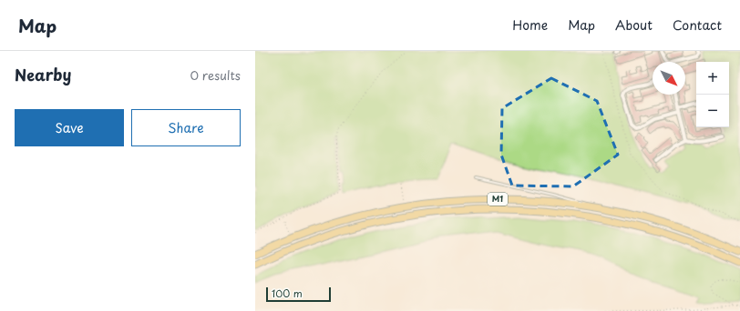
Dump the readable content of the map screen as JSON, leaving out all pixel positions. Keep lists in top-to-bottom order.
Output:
{
  "streets": {
    "highway": ["M1"]
  },
  "scale_bar": "100 m",
  "north": "bottom right",
  "page": {
    "header": "Map",
    "nav": [
      "Home",
      "Map",
      "About",
      "Contact"
    ],
    "heading": ["Nearby", "0 results"],
    "map_buttons": ["+", "−"],
    "buttons": ["Save", "Share"],
    "scale": "100 m"
  }
}
